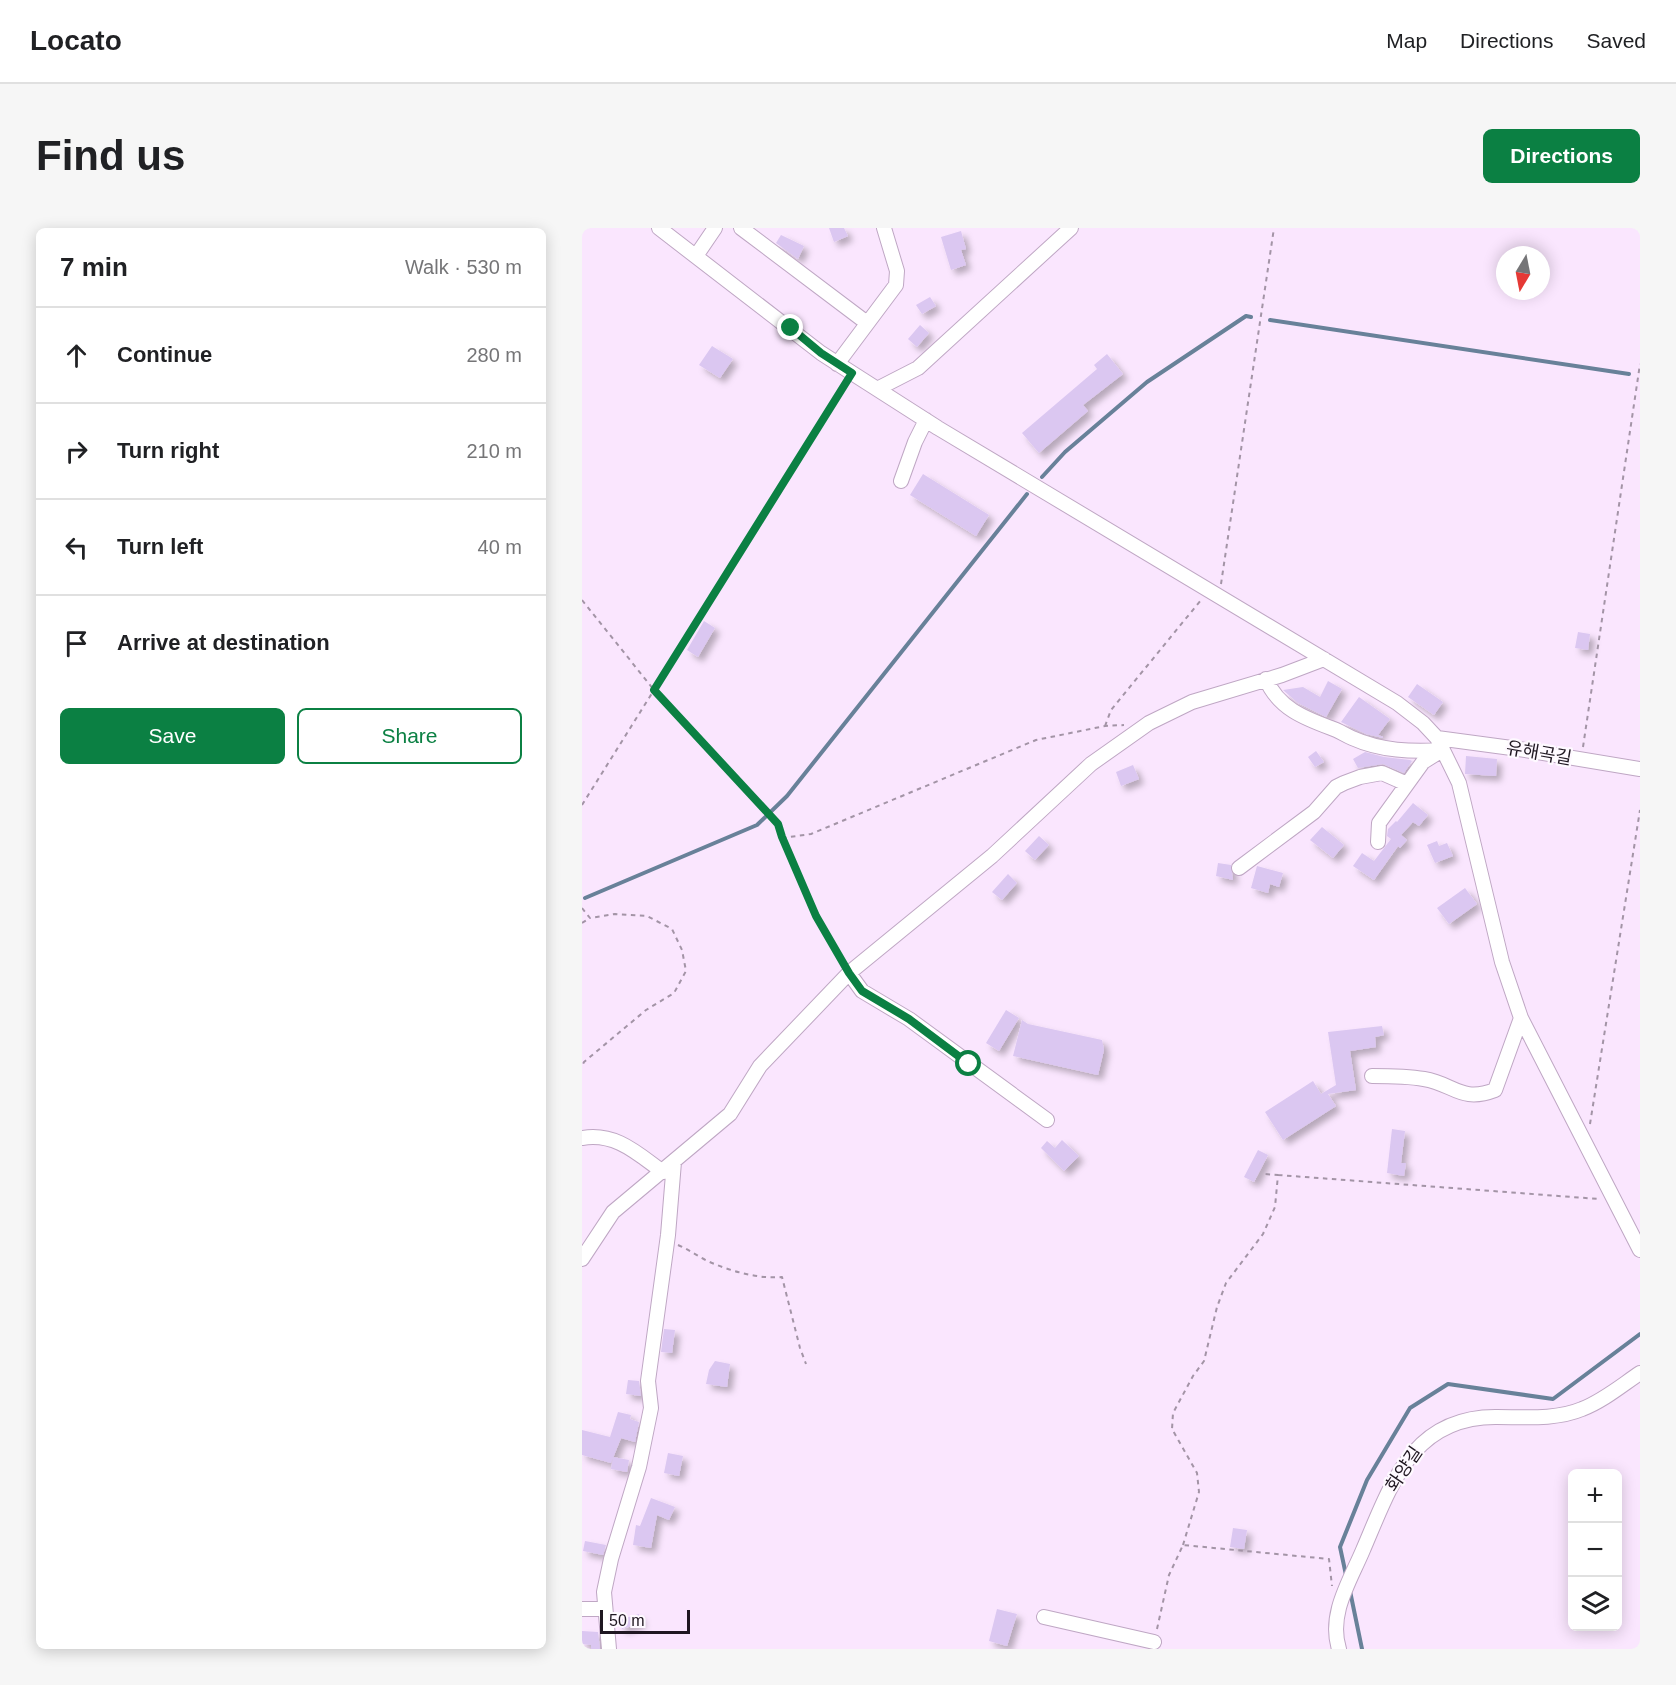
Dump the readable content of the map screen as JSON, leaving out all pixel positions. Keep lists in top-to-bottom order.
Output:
{
  "streets": {
    "street": ["유해곡길", "화양길"]
  },
  "scale_bar": "50 m",
  "north": "bottom",
  "page": {
    "header": "Locato",
    "nav": ["Map", "Directions", "Saved"],
    "buttons": [
      "Directions",
      ["Save", "Share"]
    ],
    "title": "Find us",
    "heading": ["7 min", "Walk · 530 m"],
    "list": [
      ["Continue", "280 m"],
      ["Turn right", "210 m"],
      ["Turn left", "40 m"],
      "Arrive at destination"
    ],
    "map_buttons": ["+", "−"],
    "scale": "50 m"
  }
}
